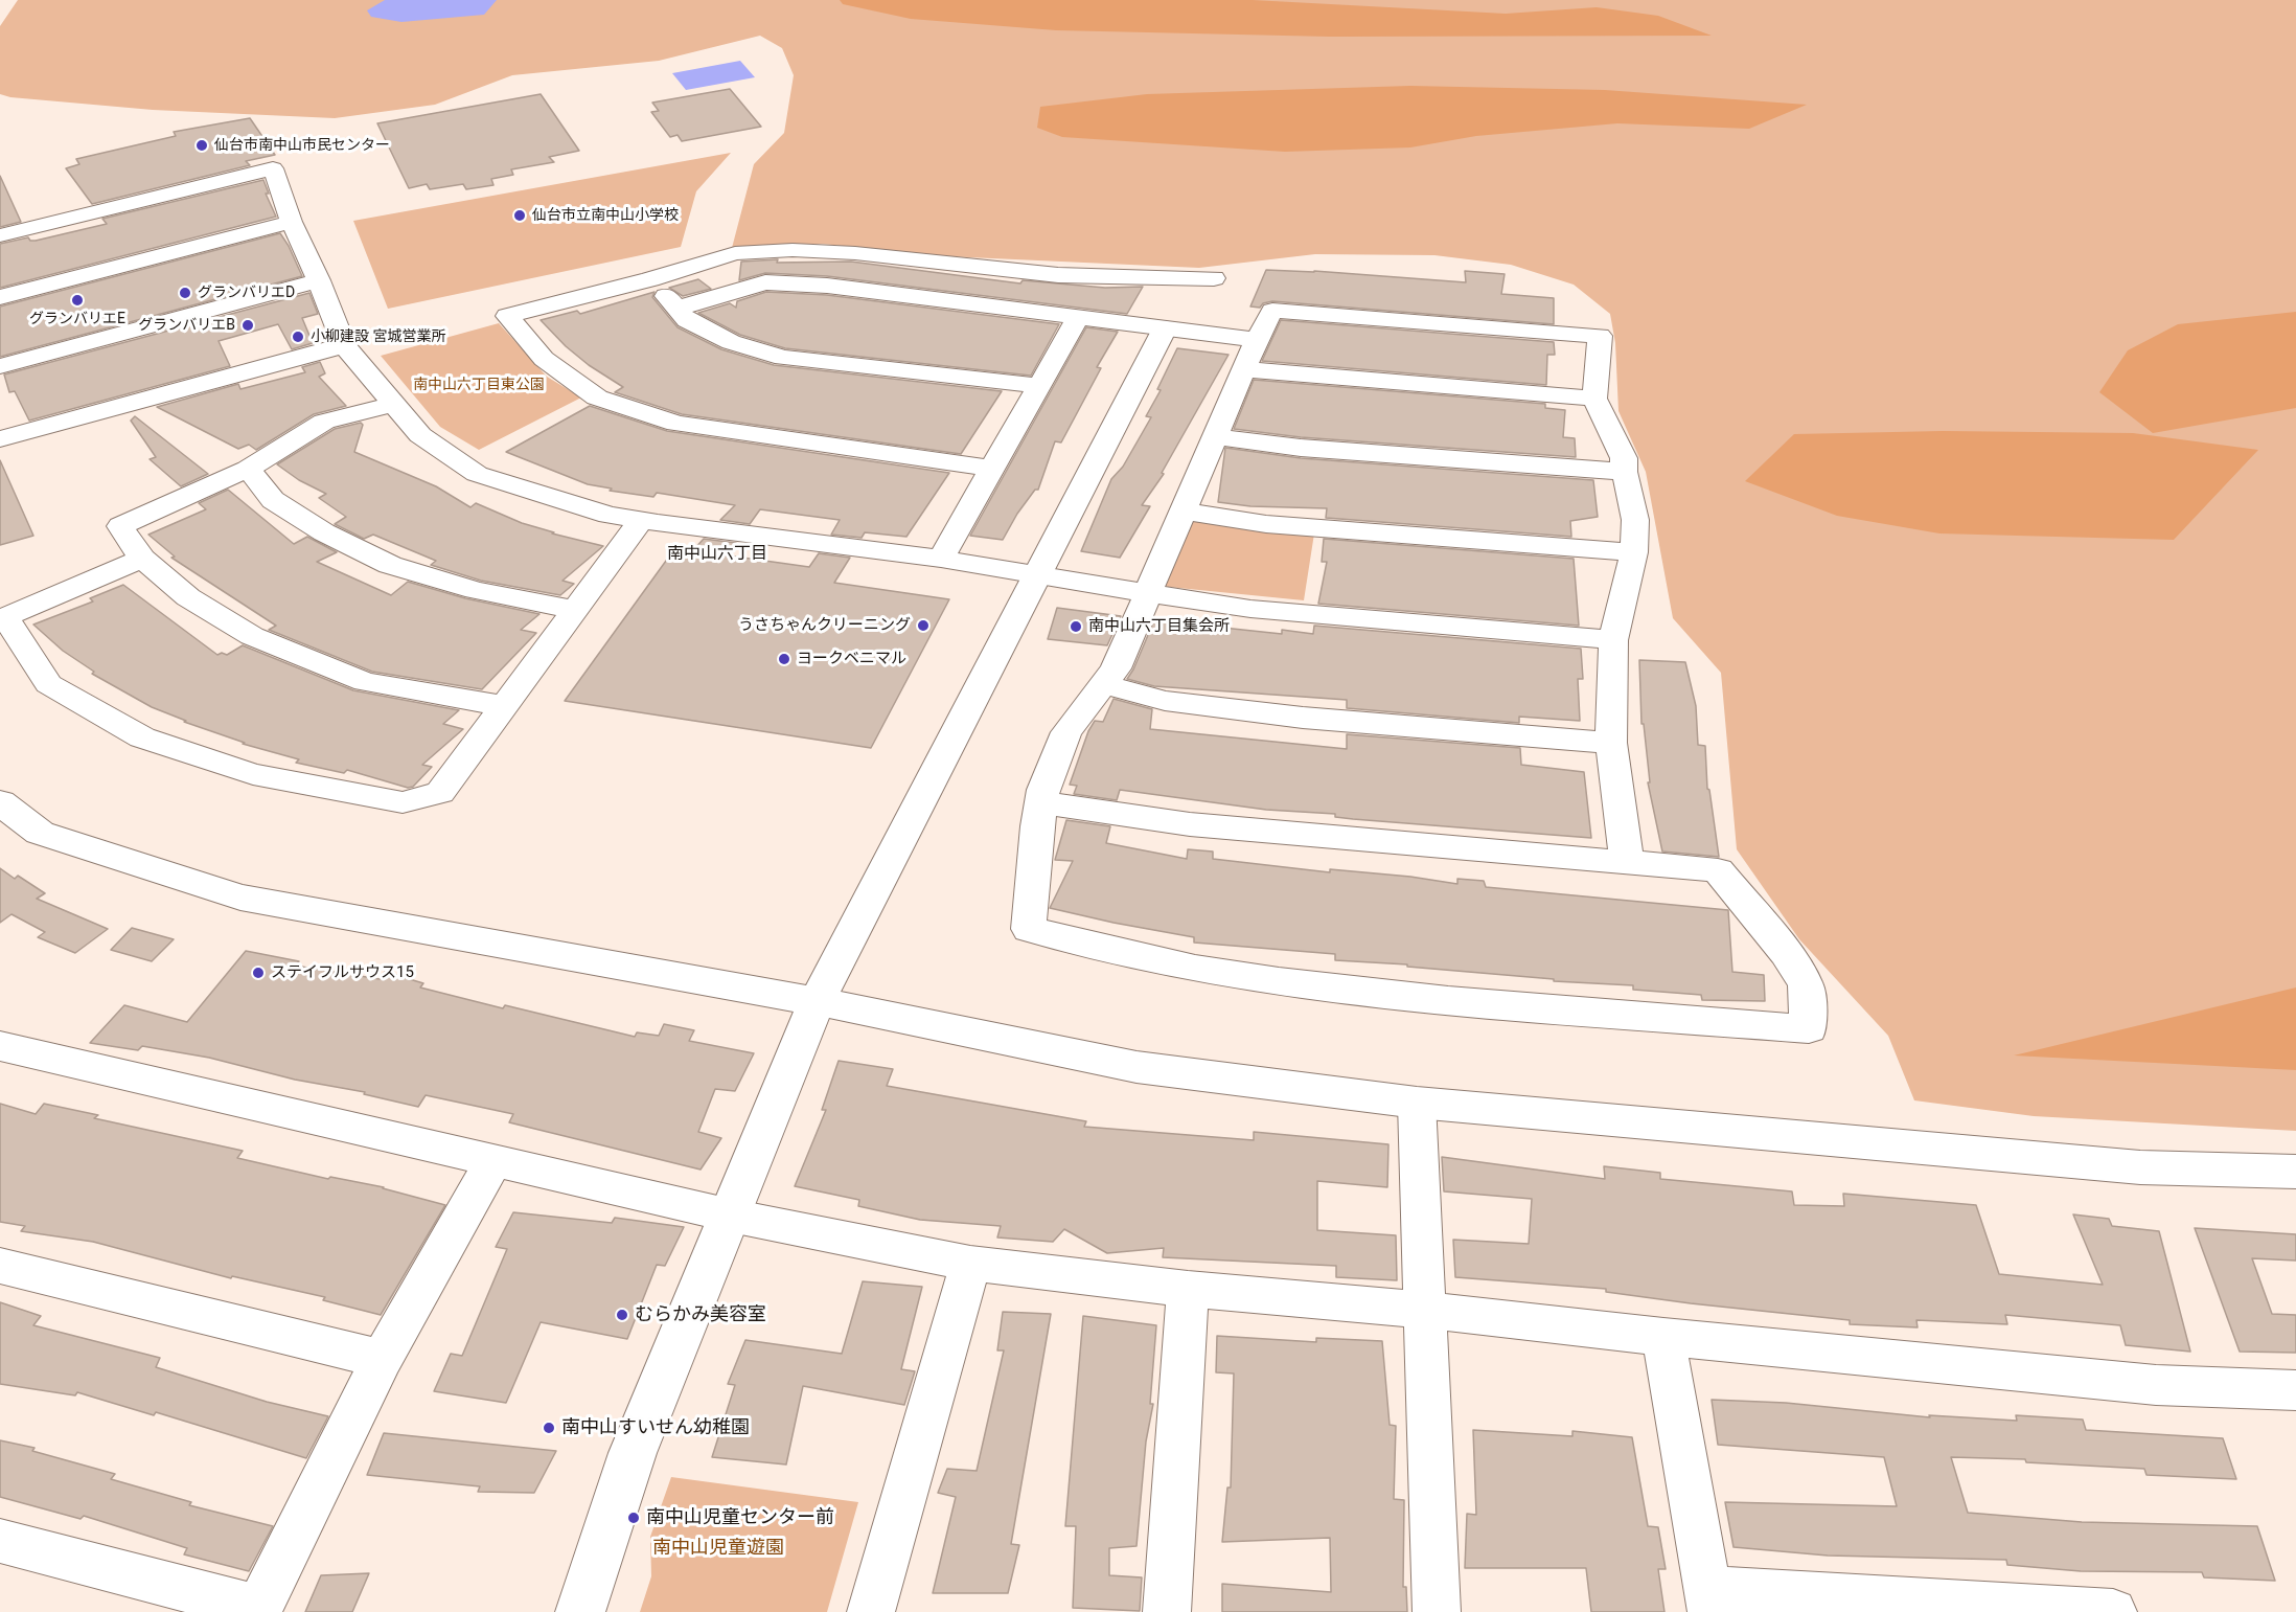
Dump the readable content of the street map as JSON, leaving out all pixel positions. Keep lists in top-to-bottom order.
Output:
{
  "districts": ["南中山六丁目"],
  "parks": ["南中山六丁目東公園", "南中山児童遊園"],
  "places": [
    "仙台市南中山市民センター",
    "仙台市立南中山小学校",
    "グランバリエD",
    "グランバリエE",
    "グランバリエB",
    "小柳建設 宮城営業所",
    "うさちゃんクリーニング",
    "南中山六丁目集会所",
    "ヨークベニマル",
    "ステイフルサウス15",
    "むらかみ美容室",
    "南中山すいせん幼稚園",
    "南中山児童センター前"
  ]
}
